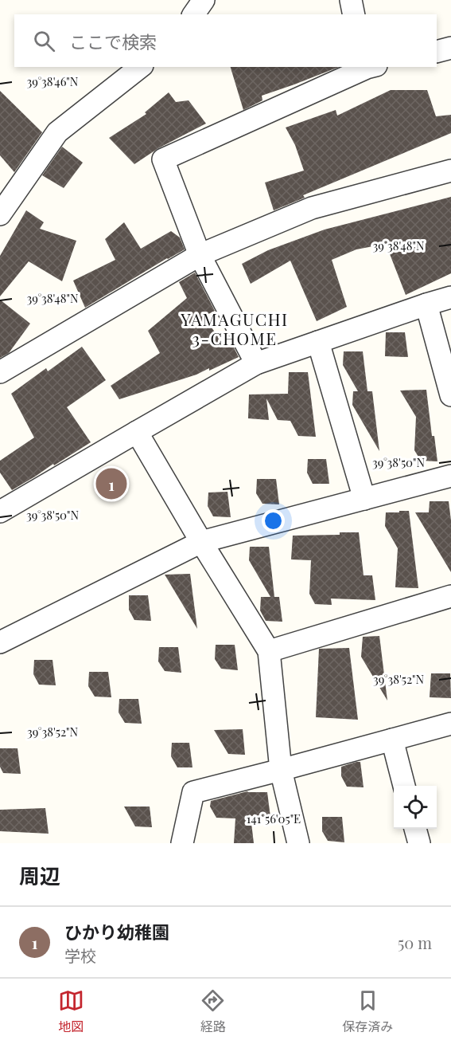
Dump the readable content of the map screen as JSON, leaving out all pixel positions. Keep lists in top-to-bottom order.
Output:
{
  "districts": ["YAMAGUCHI 3-CHOME"],
  "page": {
    "search": "ここで検索",
    "pins": "1",
    "heading": "周辺",
    "list": [
      {
        "mark": "1",
        "name": "ひかり幼稚園",
        "note": "学校",
        "value": "50 m"
      }
    ],
    "nav": ["地図", "経路", "保存済み"]
  },
  "coordinates": [
    "39°38'46\"N",
    "39°38'48\"N",
    "39°38'50\"N",
    "39°38'52\"N",
    "141°56'05\"E"
  ]
}
